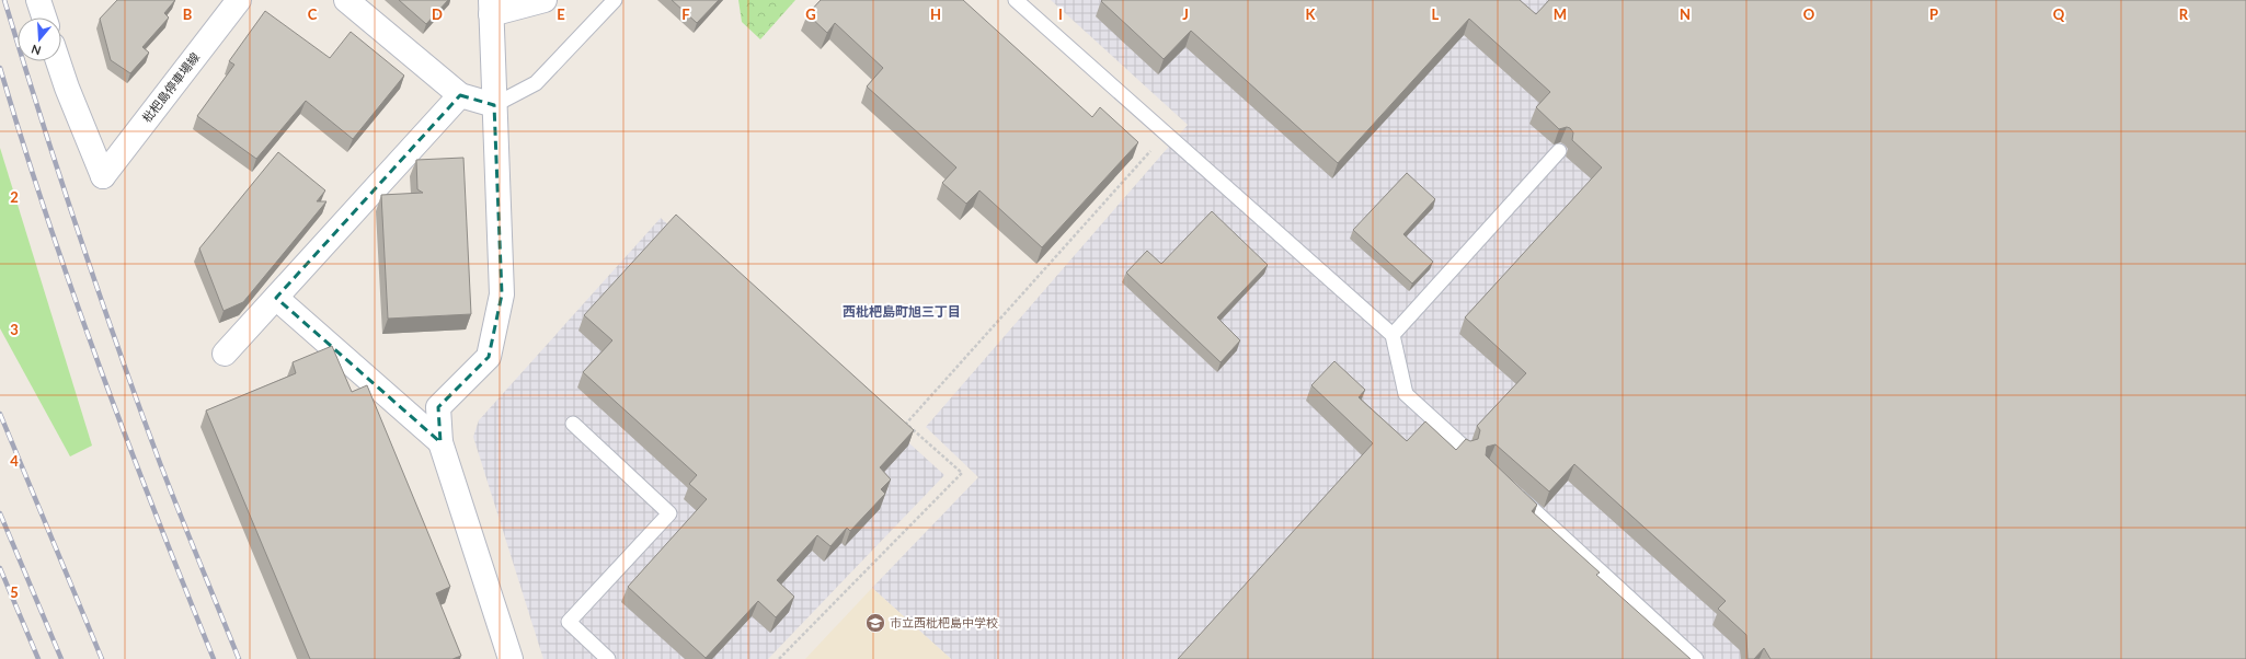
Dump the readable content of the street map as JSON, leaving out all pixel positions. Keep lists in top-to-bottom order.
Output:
{
  "streets": {
    "street": ["枇杷島停車場線"]
  },
  "districts": ["西枇杷島町旭三丁目"],
  "places": {
    "school or university": ["市立西枇杷島中学校"]
  },
  "north": "bottom",
  "grid": {
    "columns": [
      "B",
      "C",
      "D",
      "E",
      "F",
      "G",
      "H",
      "I",
      "J",
      "K",
      "L",
      "M",
      "N",
      "O",
      "P",
      "Q",
      "R"
    ],
    "rows": [
      "2",
      "3",
      "4",
      "5"
    ]
  }
}
